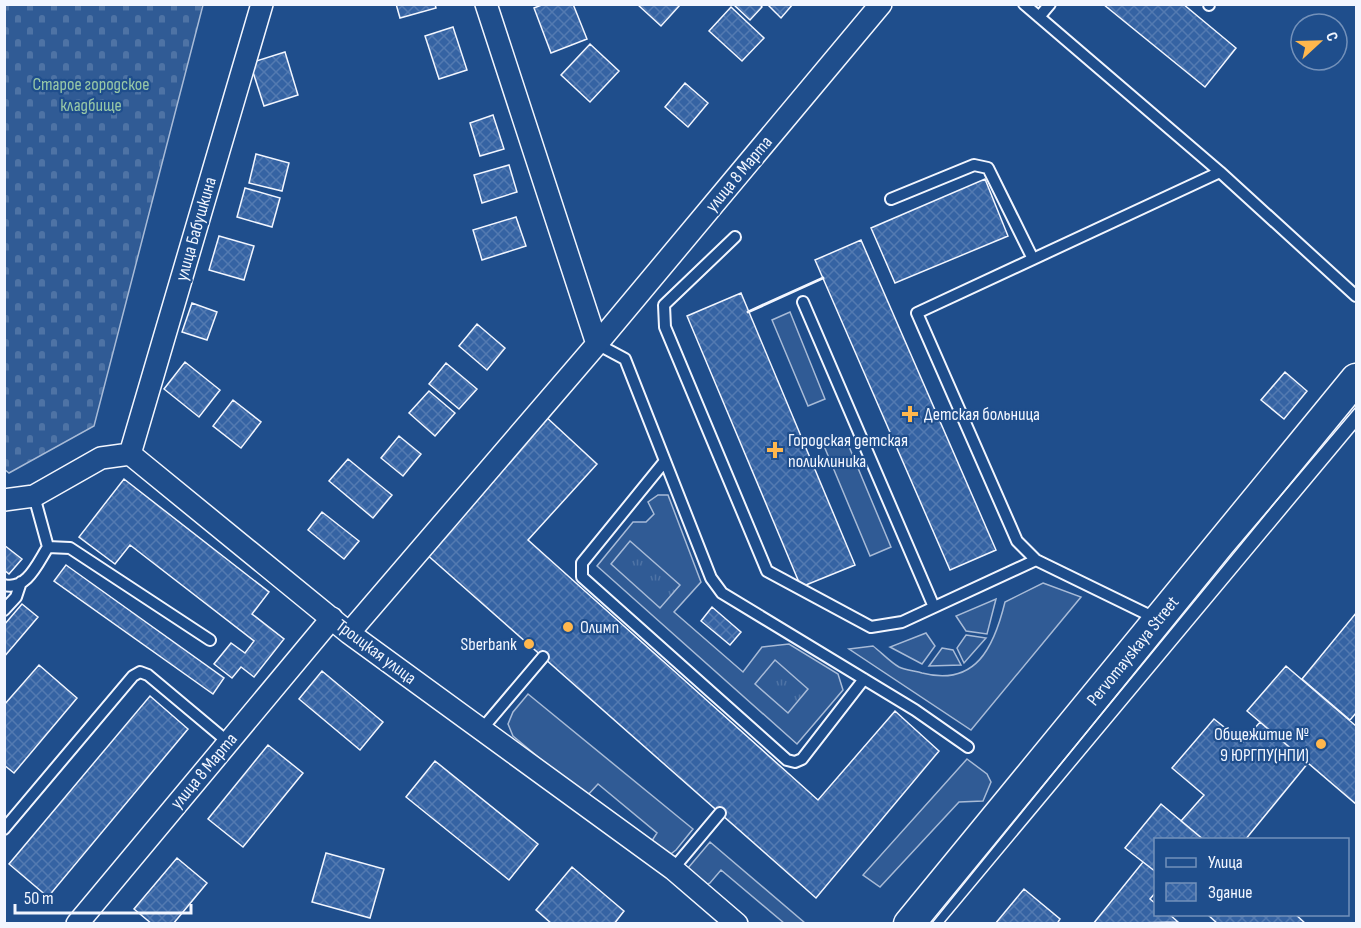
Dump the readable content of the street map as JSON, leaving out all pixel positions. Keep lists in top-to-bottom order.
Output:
{
  "streets": {
    "main road": ["Pervomayskaya Street"],
    "street": ["улица 8 Марта", "улица Бабушкина", "Троицкая улица"]
  },
  "crossings": [
    ["улица 8 Марта", "Троицкая улица"],
    ["улица Бабушкина", "Троицкая улица"]
  ],
  "parks": ["Старое городское кладбище"],
  "places": {
    "health": ["Детская больница", "Городская детская поликлиника"],
    "other": ["Олимп", "Sberbank", "Общежитие № 9 ЮРГПУ(НПИ)"]
  },
  "legend": ["Улица", "Здание"],
  "scale_bar": "50 m",
  "north": "right"
}
